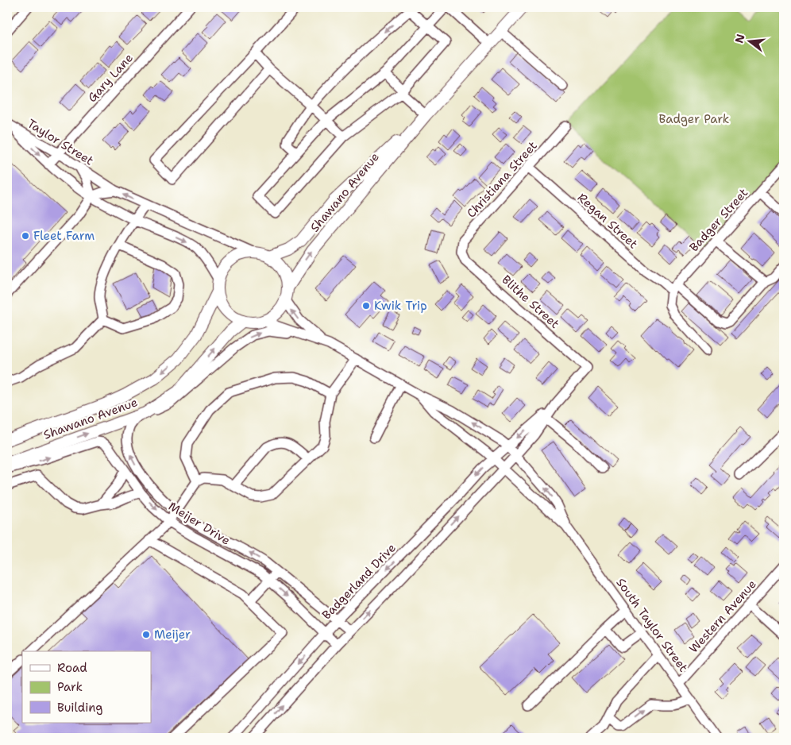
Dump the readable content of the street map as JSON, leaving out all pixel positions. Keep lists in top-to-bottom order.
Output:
{
  "streets": {
    "main road": ["Shawano Avenue"],
    "street": [
      "Gary Lane",
      "Taylor Street",
      "Christiana Street",
      "Badger Street",
      "Regan Street",
      "Blithe Street",
      "Meijer Drive",
      "Badgerland Drive",
      "Western Avenue",
      "South Taylor Street"
    ]
  },
  "crossings": [
    ["Gary Lane", "Taylor Street"],
    ["Taylor Street", "Shawano Avenue"],
    ["Taylor Street", "South Taylor Street"],
    ["Christiana Street", "Regan Street"],
    ["Christiana Street", "Blithe Street"],
    ["Shawano Avenue", "Meijer Drive"],
    ["Shawano Avenue", "South Taylor Street"],
    ["Badger Street", "Regan Street"],
    ["Meijer Drive", "Badgerland Drive"],
    ["Badgerland Drive", "South Taylor Street"],
    ["Western Avenue", "South Taylor Street"]
  ],
  "parks": ["Badger Park"],
  "places": ["Fleet Farm", "Kwik Trip", "Meijer"],
  "legend": ["Road", "Park", "Building"],
  "north": "left"
}
